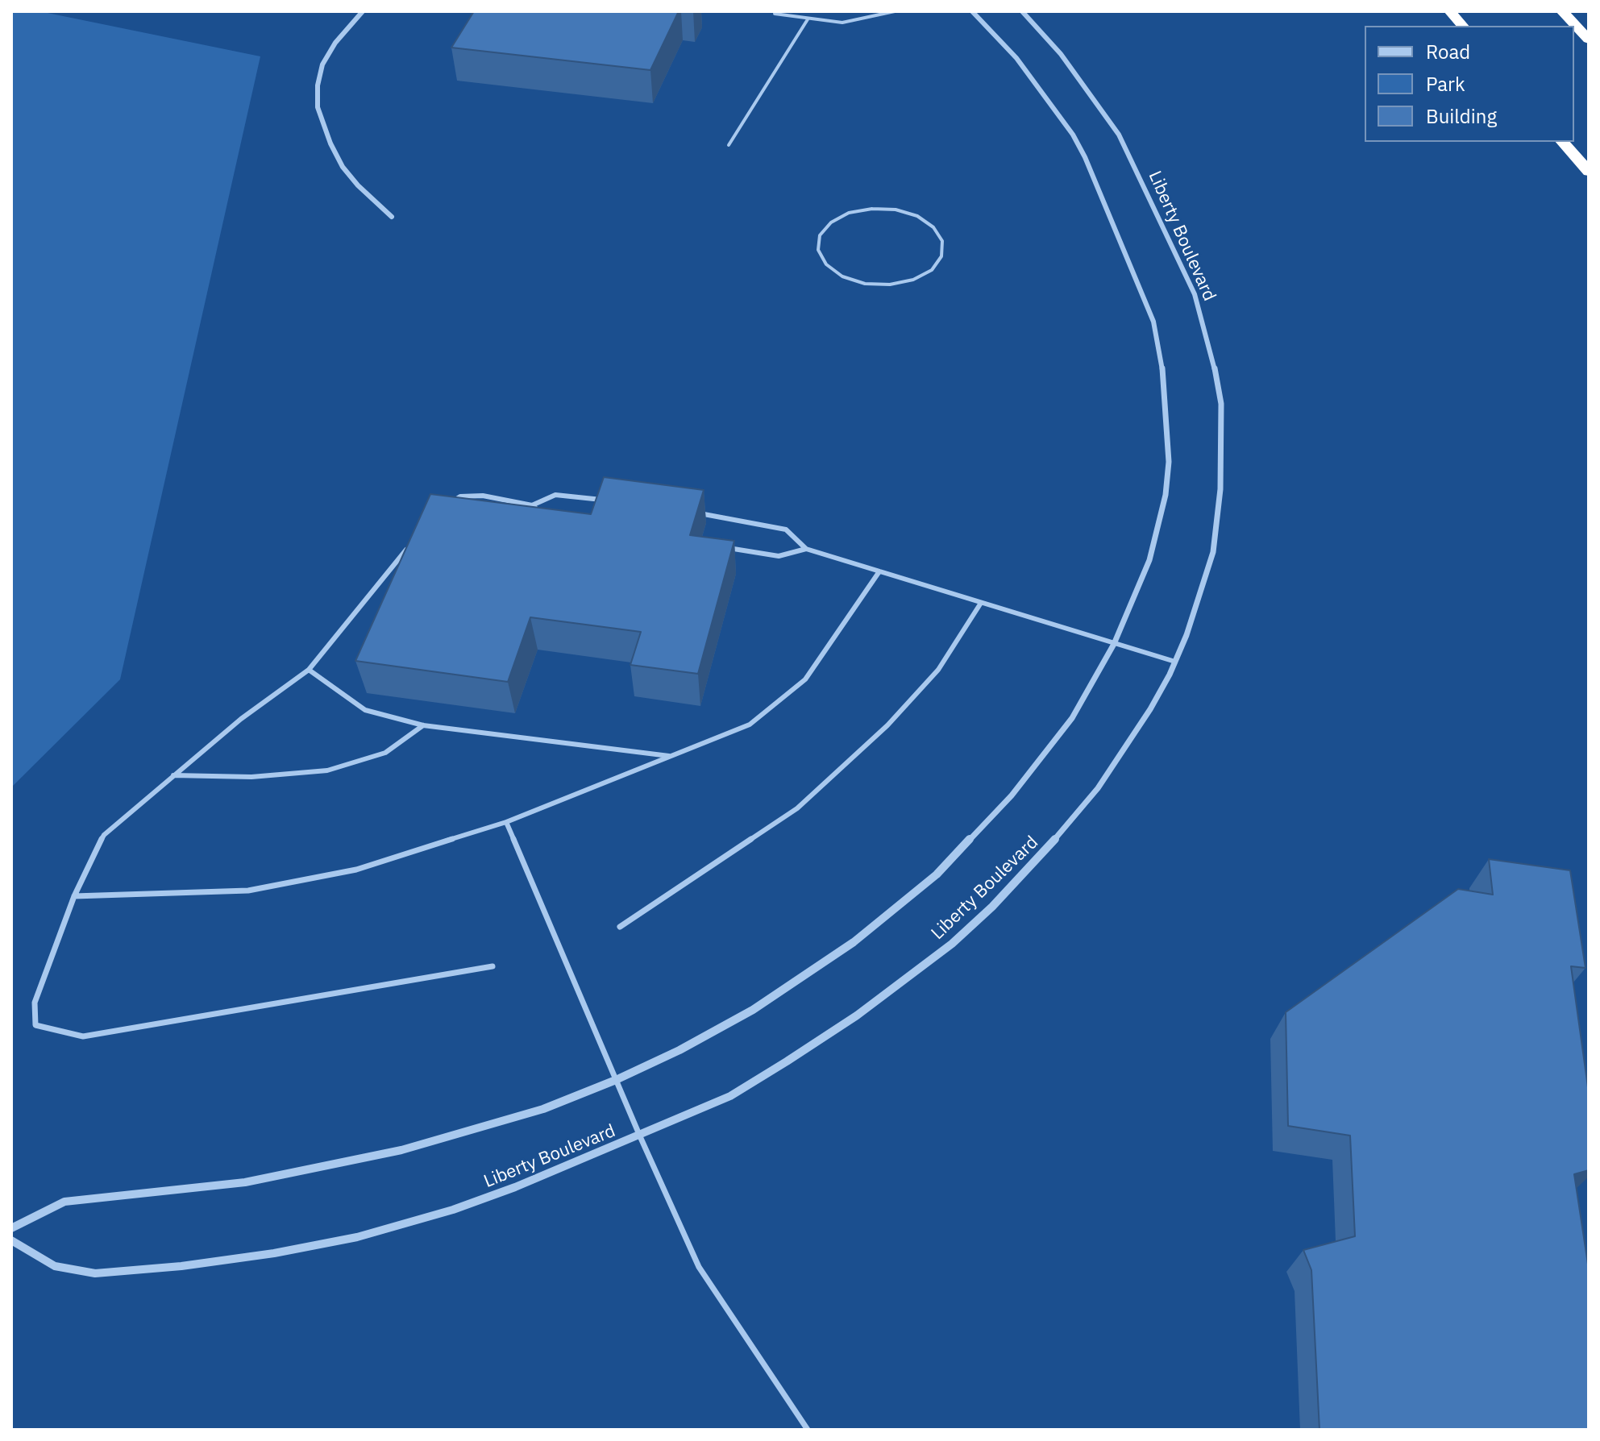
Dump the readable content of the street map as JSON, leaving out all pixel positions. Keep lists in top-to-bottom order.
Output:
{
  "streets": {
    "street": ["Liberty Boulevard"]
  },
  "legend": ["Road", "Park", "Building"]
}
